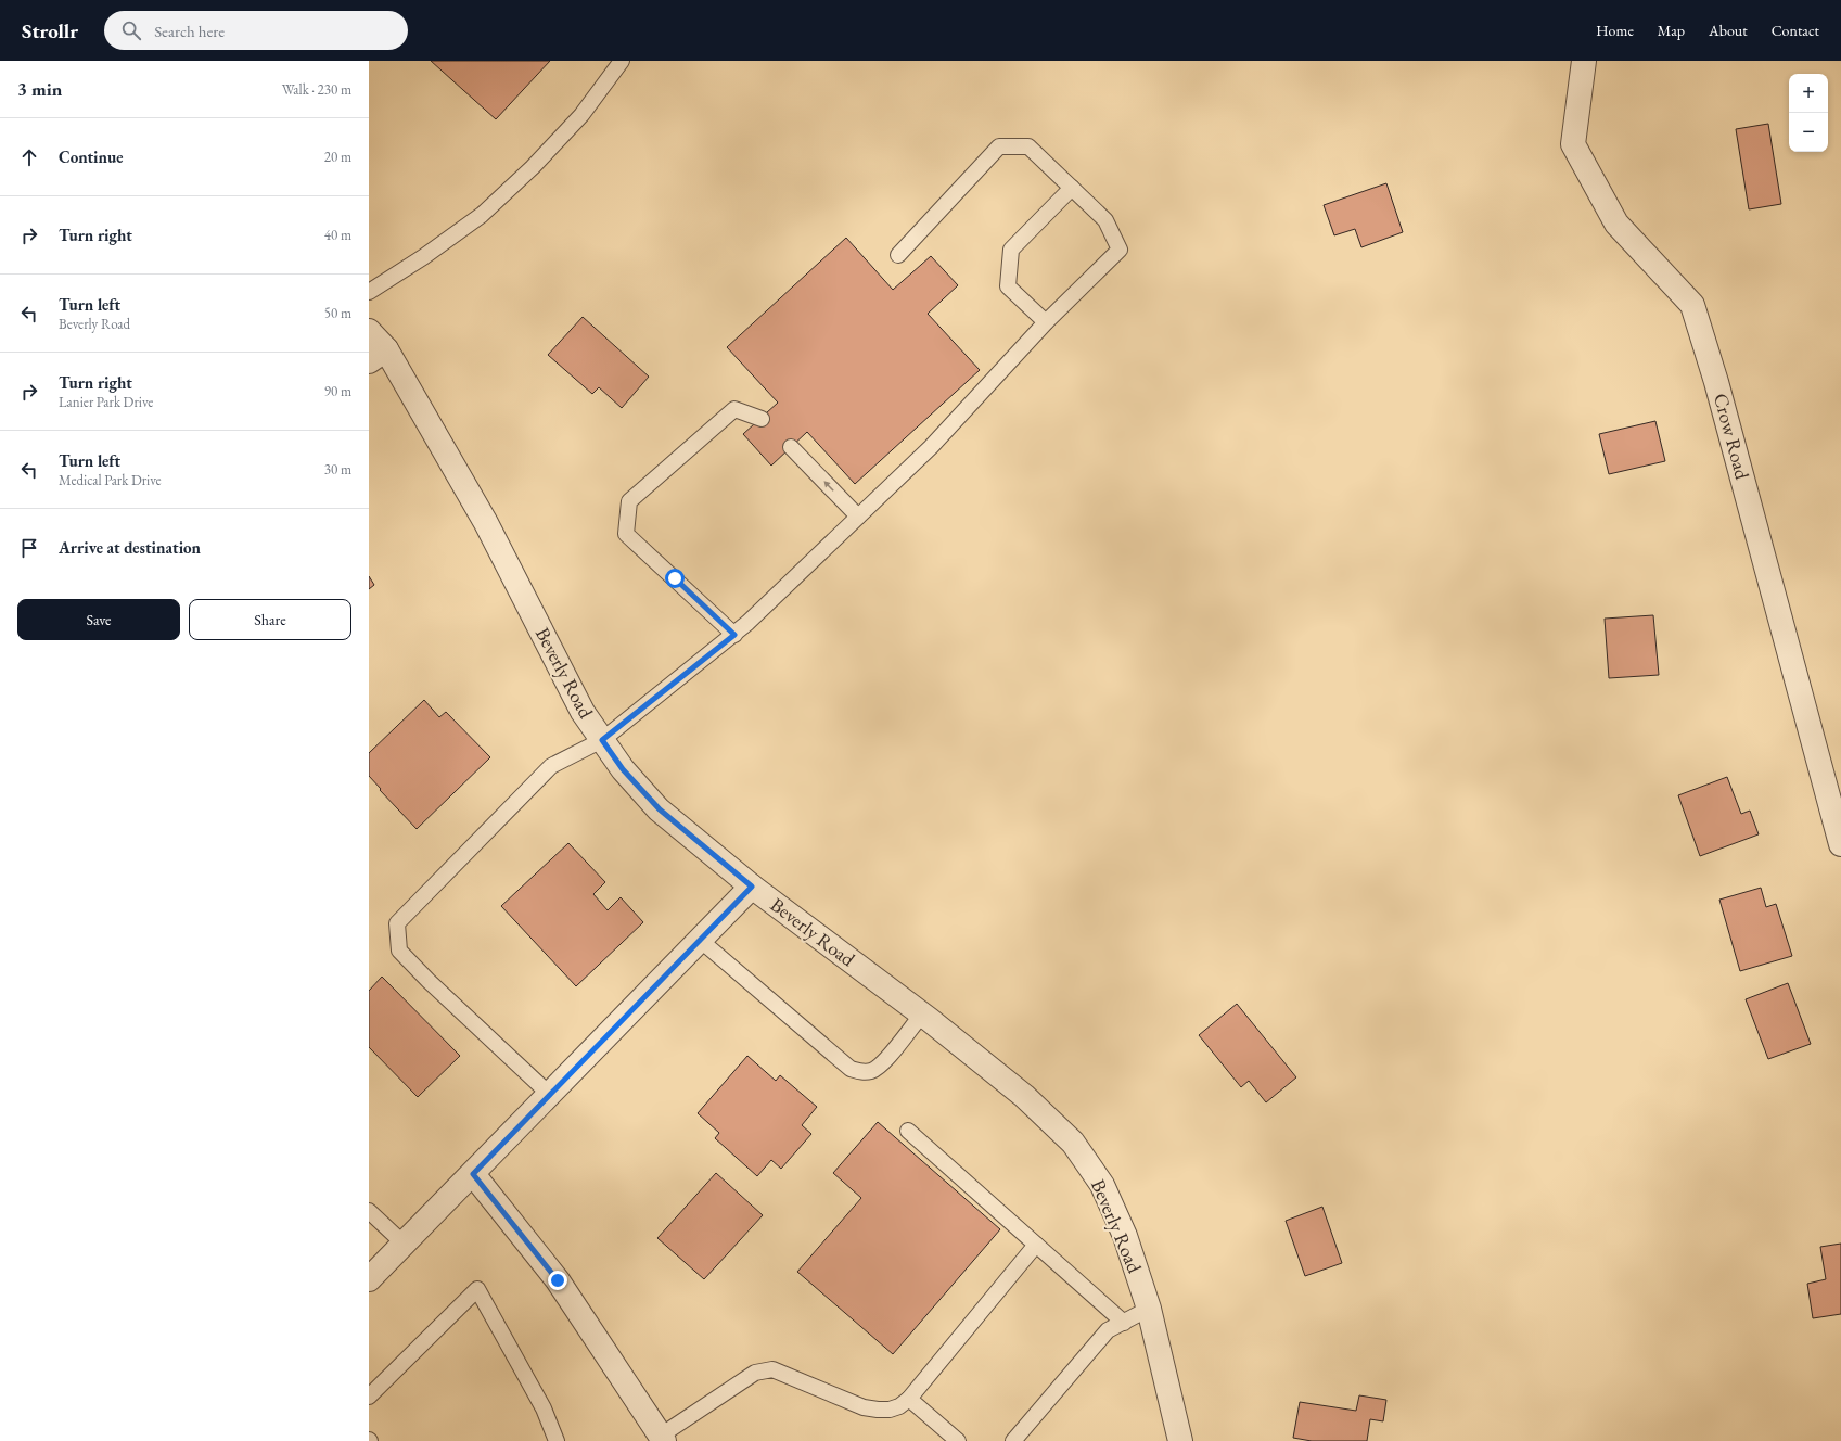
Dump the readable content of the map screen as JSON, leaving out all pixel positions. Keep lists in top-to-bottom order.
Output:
{
  "streets": {
    "street": ["Crow Road", "Beverly Road"]
  },
  "page": {
    "header": "Strollr",
    "search": "Search here",
    "nav": [
      "Home",
      "Map",
      "About",
      "Contact"
    ],
    "heading": ["3 min", "Walk · 230 m"],
    "map_buttons": ["+", "−"],
    "list": [
      ["Continue", "20 m"],
      ["Turn right", "40 m"],
      ["Turn left", "Beverly Road", "50 m"],
      ["Turn right", "Lanier Park Drive", "90 m"],
      ["Turn left", "Medical Park Drive", "30 m"],
      "Arrive at destination"
    ],
    "buttons": ["Save", "Share"]
  }
}
